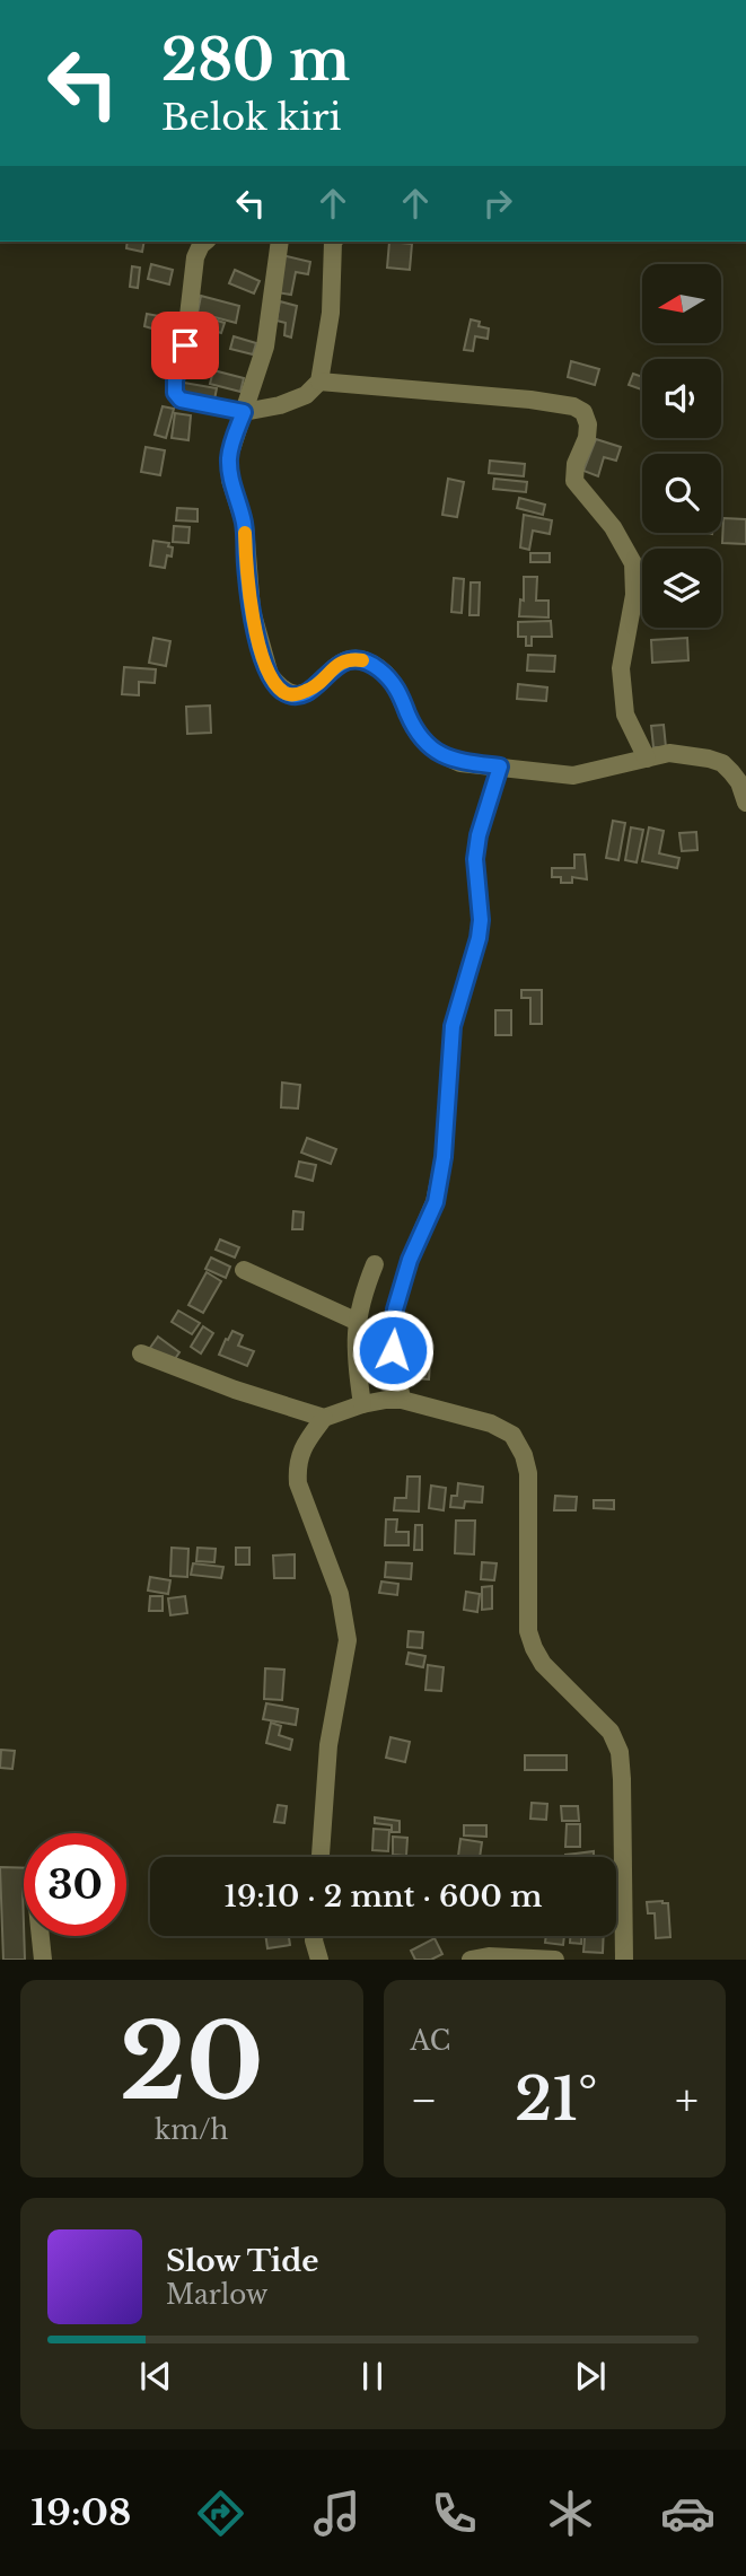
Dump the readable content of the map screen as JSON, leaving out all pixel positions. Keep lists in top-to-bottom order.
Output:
{
  "north": "left",
  "page": {
    "turn": ["280 m", "Belok kiri"],
    "limit": "30",
    "trip": "19:10 · 2 mnt · 600 m",
    "tile": [
      ["20", "km/h"],
      "AC"
    ],
    "heat": ["−", "21°", "+"],
    "song": ["Slow Tide", "Marlow"],
    "tabs": "19:08"
  }
}
